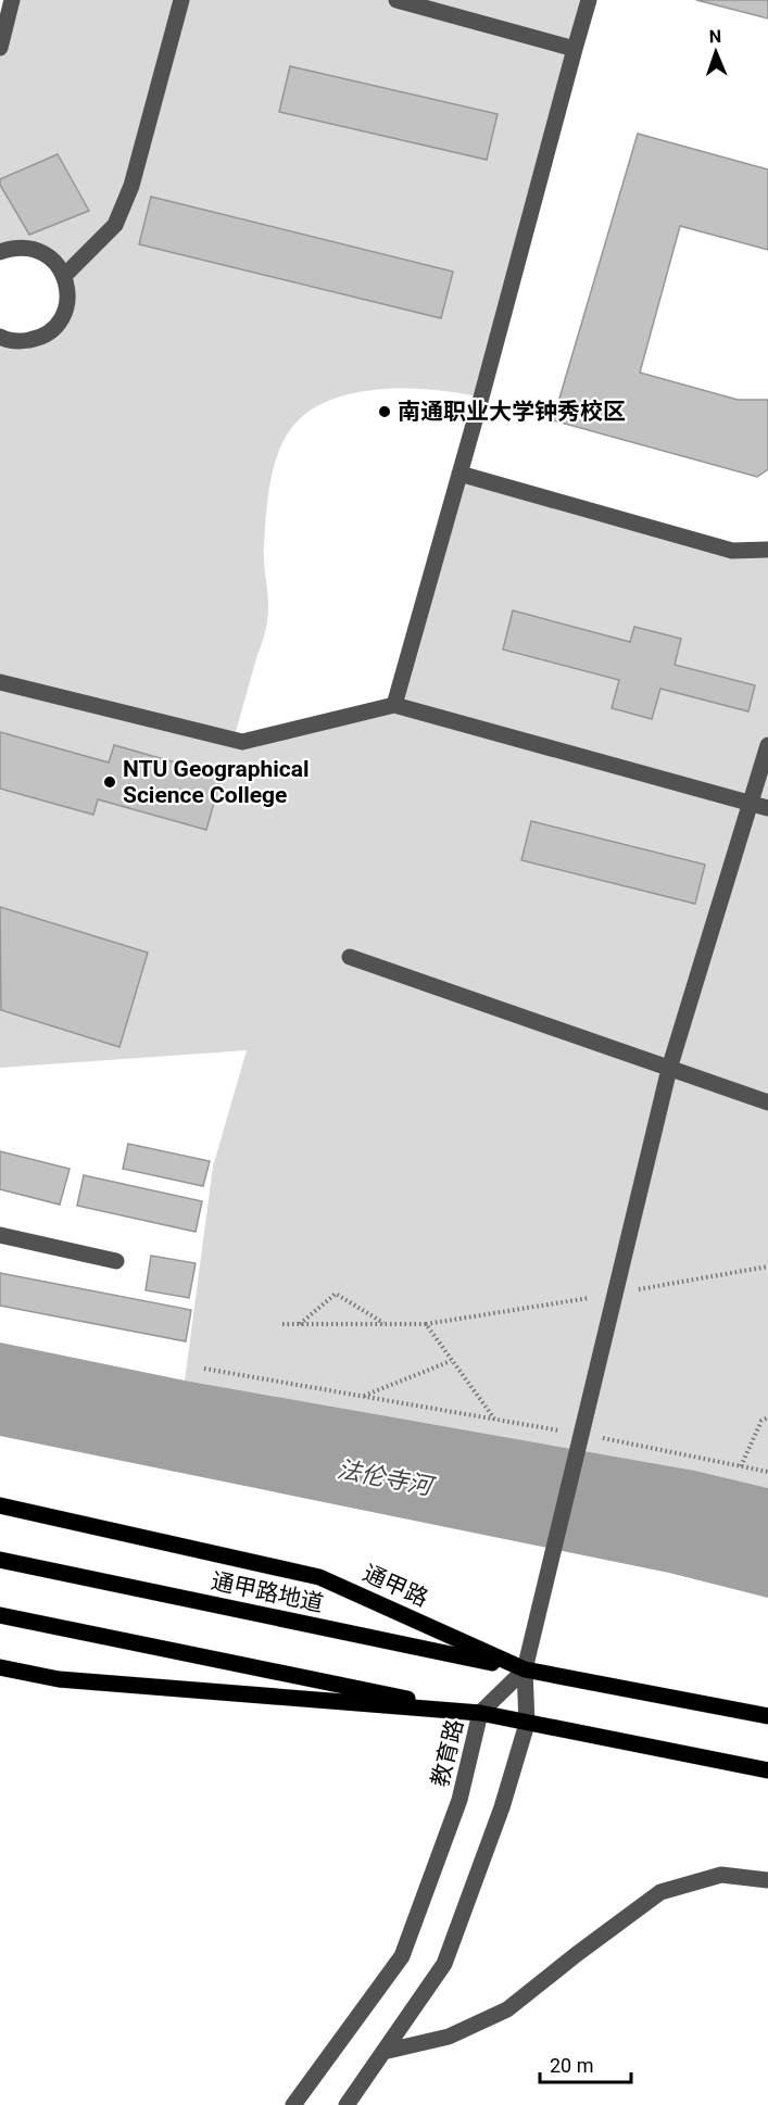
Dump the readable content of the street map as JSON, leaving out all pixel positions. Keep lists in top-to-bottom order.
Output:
{
  "streets": {
    "main road": ["通甲路", "通甲路地道"],
    "street": ["教育路"]
  },
  "crossings": [
    ["通甲路", "通甲路地道"],
    ["通甲路", "教育路"],
    ["通甲路地道", "教育路"]
  ],
  "water": ["法伦寺河"],
  "places": ["南通职业大学钟秀校区", "NTU Geographical Science College"],
  "scale_bar": "20 m",
  "north": "top"
}
